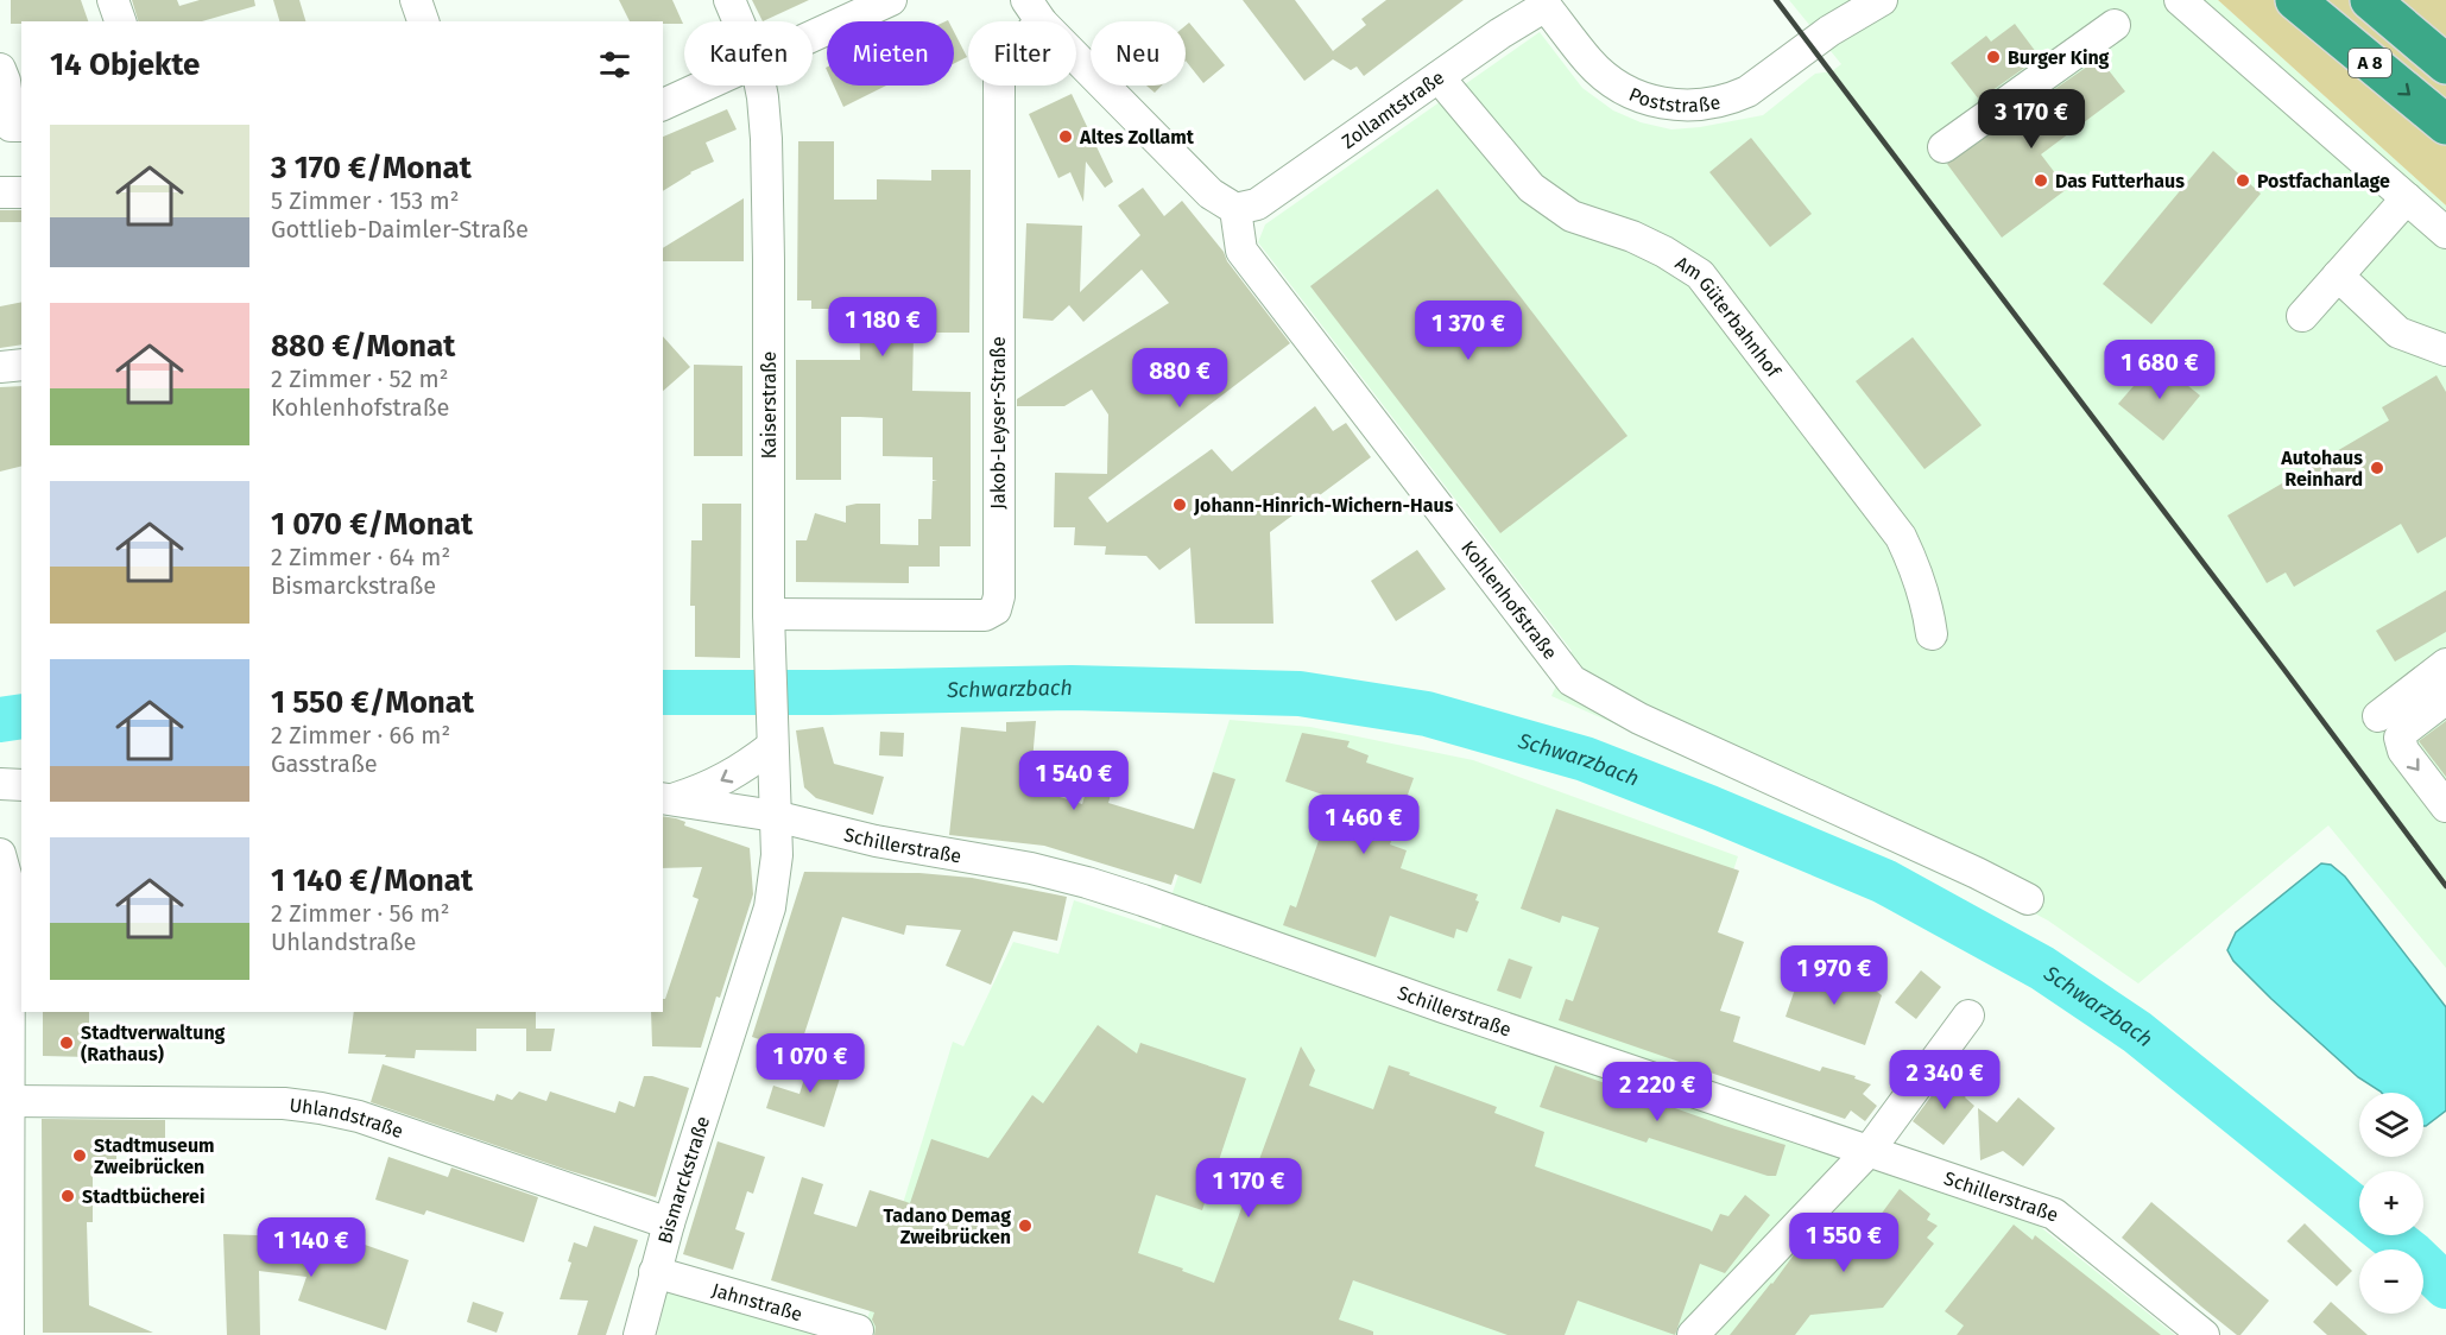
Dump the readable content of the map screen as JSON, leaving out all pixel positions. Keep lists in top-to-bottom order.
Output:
{
  "streets": {
    "highway": ["A 8"],
    "street": [
      "Poststraße",
      "Zollamtstraße",
      "Am Güterbahnhof",
      "Kaiserstraße",
      "Jakob-Leyser-Straße",
      "Kohlenhofstraße",
      "Schillerstraße",
      "Uhlandstraße",
      "Bismarckstraße",
      "Jahnstraße"
    ]
  },
  "crossings": [
    ["Poststraße", "Zollamtstraße"],
    ["Zollamtstraße", "Am Güterbahnhof"],
    ["Zollamtstraße", "Kohlenhofstraße"],
    ["Kaiserstraße", "Jakob-Leyser-Straße"],
    ["Kaiserstraße", "Schillerstraße"],
    ["Kaiserstraße", "Bismarckstraße"],
    ["Schillerstraße", "Bismarckstraße"],
    ["Uhlandstraße", "Bismarckstraße"],
    ["Bismarckstraße", "Jahnstraße"]
  ],
  "water": ["Schwarzbach"],
  "places": [
    "Burger King",
    "Altes Zollamt",
    "Das Futterhaus",
    "Postfachanlage",
    "Autohaus Reinhard",
    "Johann-Hinrich-Wichern-Haus",
    "Stadtverwaltung (Rathaus)",
    "Stadtmuseum Zweibrücken",
    "Stadtbücherei",
    "Tadano Demag Zweibrücken"
  ],
  "page": {
    "chip": [
      "Kaufen",
      "Mieten",
      "Filter",
      "Neu"
    ],
    "heading": "14 Objekte",
    "price": [
      "3 170 €",
      "1 180 €",
      "1 370 €",
      "1 680 €",
      "880 €",
      "1 540 €",
      "1 460 €",
      "1 970 €",
      "1 070 €",
      "2 340 €",
      "2 220 €",
      "1 170 €",
      "1 550 €",
      "1 140 €"
    ],
    "list": [
      {
        "name": "3 170 €/Monat",
        "note": "5 Zimmer · 153 m² · Gottlieb-Daimler-Straße"
      },
      {
        "name": "880 €/Monat",
        "note": "2 Zimmer · 52 m² · Kohlenhofstraße"
      },
      {
        "name": "1 070 €/Monat",
        "note": "2 Zimmer · 64 m² · Bismarckstraße"
      },
      {
        "name": "1 550 €/Monat",
        "note": "2 Zimmer · 66 m² · Gasstraße"
      },
      {
        "name": "1 140 €/Monat",
        "note": "2 Zimmer · 56 m² · Uhlandstraße"
      }
    ],
    "map_buttons": ["+", "−"]
  }
}
